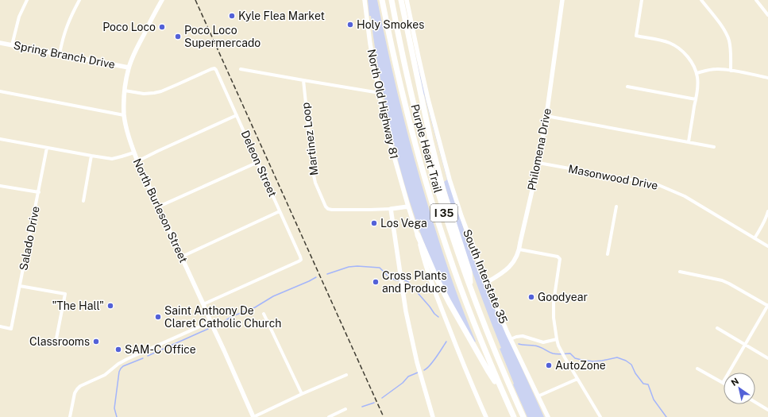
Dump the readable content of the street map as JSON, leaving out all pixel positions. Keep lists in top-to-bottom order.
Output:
{
  "streets": {
    "highway": ["Purple Heart Trail", "I 35"],
    "street": [
      "Spring Branch Drive",
      "North Old Highway 81",
      "Martinez Loop",
      "Philomena Drive",
      "Deleon Street",
      "Masonwood Drive",
      "North Burleson Street",
      "Salado Drive",
      "South Interstate 35"
    ]
  },
  "crossings": [
    ["Spring Branch Drive", "North Burleson Street"],
    ["North Old Highway 81", "Martinez Loop"],
    ["Philomena Drive", "Masonwood Drive"],
    ["Philomena Drive", "South Interstate 35"],
    ["Deleon Street", "North Burleson Street"]
  ],
  "places": [
    "Kyle Flea Market",
    "Holy Smokes",
    "Poco Loco",
    "Poco Loco Supermercado",
    "Los Vega",
    "Cross Plants and Produce",
    "Goodyear",
    "\"The Hall\"",
    "Saint Anthony De Claret Catholic Church",
    "Classrooms",
    "SAM-C Office",
    "AutoZone"
  ],
  "north": "top left"
}
